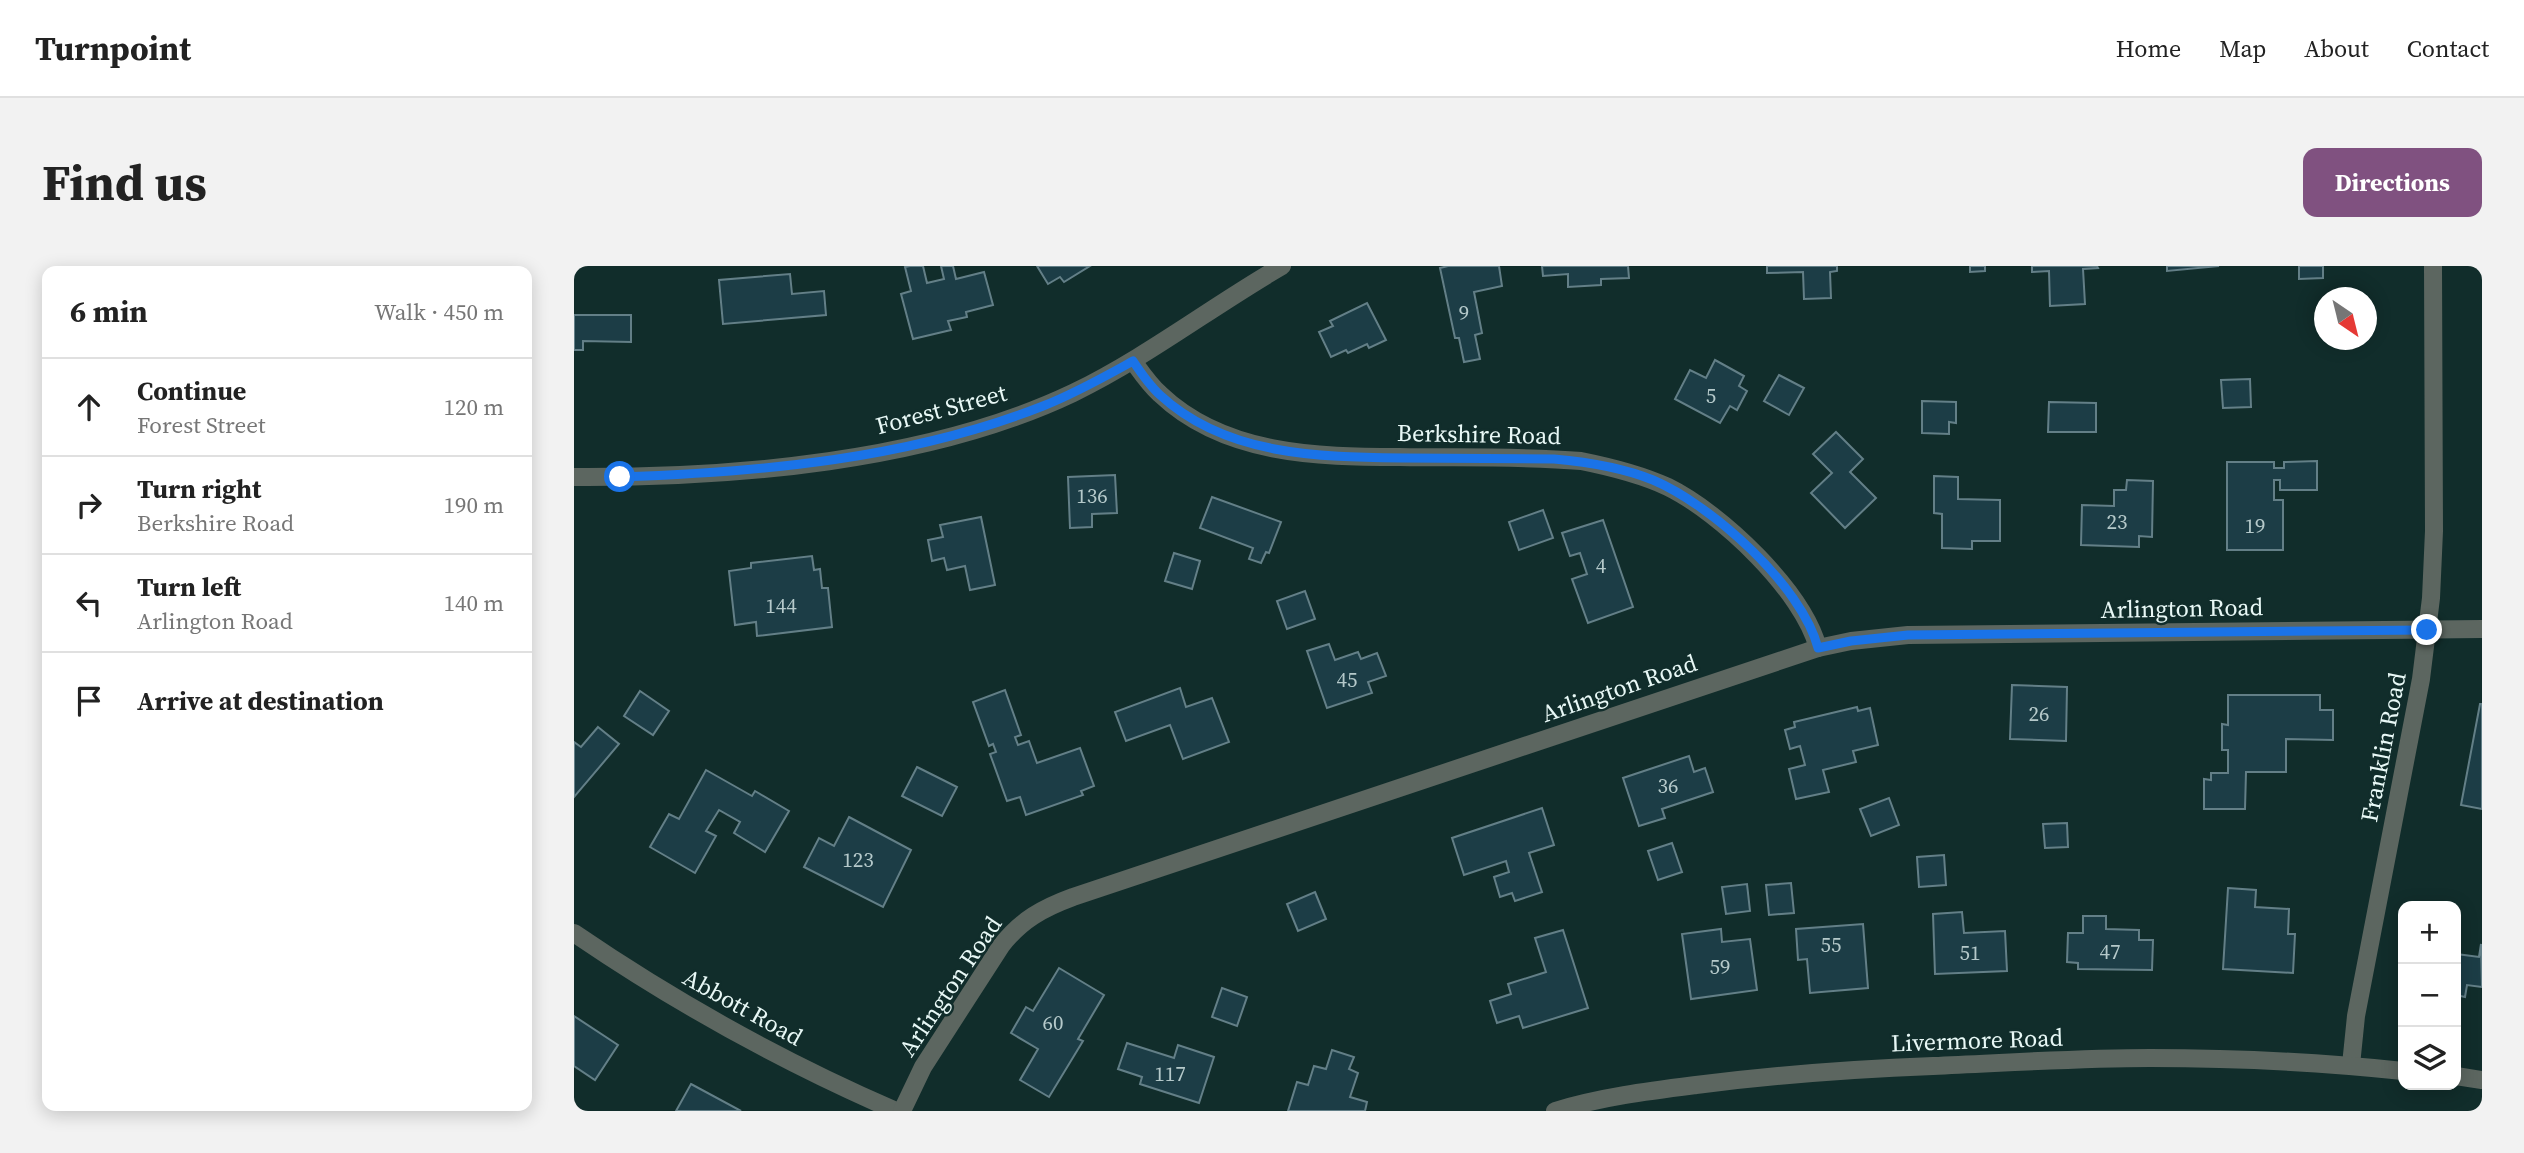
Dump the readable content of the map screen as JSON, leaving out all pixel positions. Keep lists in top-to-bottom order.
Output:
{
  "streets": {
    "street": [
      "Forest Street",
      "Berkshire Road",
      "Arlington Road",
      "Franklin Road",
      "Abbott Road",
      "Livermore Road"
    ]
  },
  "crossings": [
    ["Forest Street", "Berkshire Road"],
    ["Berkshire Road", "Arlington Road"],
    ["Arlington Road", "Franklin Road"],
    ["Franklin Road", "Livermore Road"]
  ],
  "house_numbers": [
    "9",
    "5",
    "136",
    "23",
    "19",
    "4",
    "144",
    "45",
    "26",
    "36",
    "123",
    "55",
    "47",
    "51",
    "59",
    "60",
    "117"
  ],
  "north": "bottom right",
  "page": {
    "header": "Turnpoint",
    "nav": [
      "Home",
      "Map",
      "About",
      "Contact"
    ],
    "buttons": "Directions",
    "title": "Find us",
    "heading": ["6 min", "Walk · 450 m"],
    "list": [
      ["Continue", "Forest Street", "120 m"],
      ["Turn right", "Berkshire Road", "190 m"],
      ["Turn left", "Arlington Road", "140 m"],
      "Arrive at destination"
    ],
    "map_buttons": ["+", "−"]
  }
}
